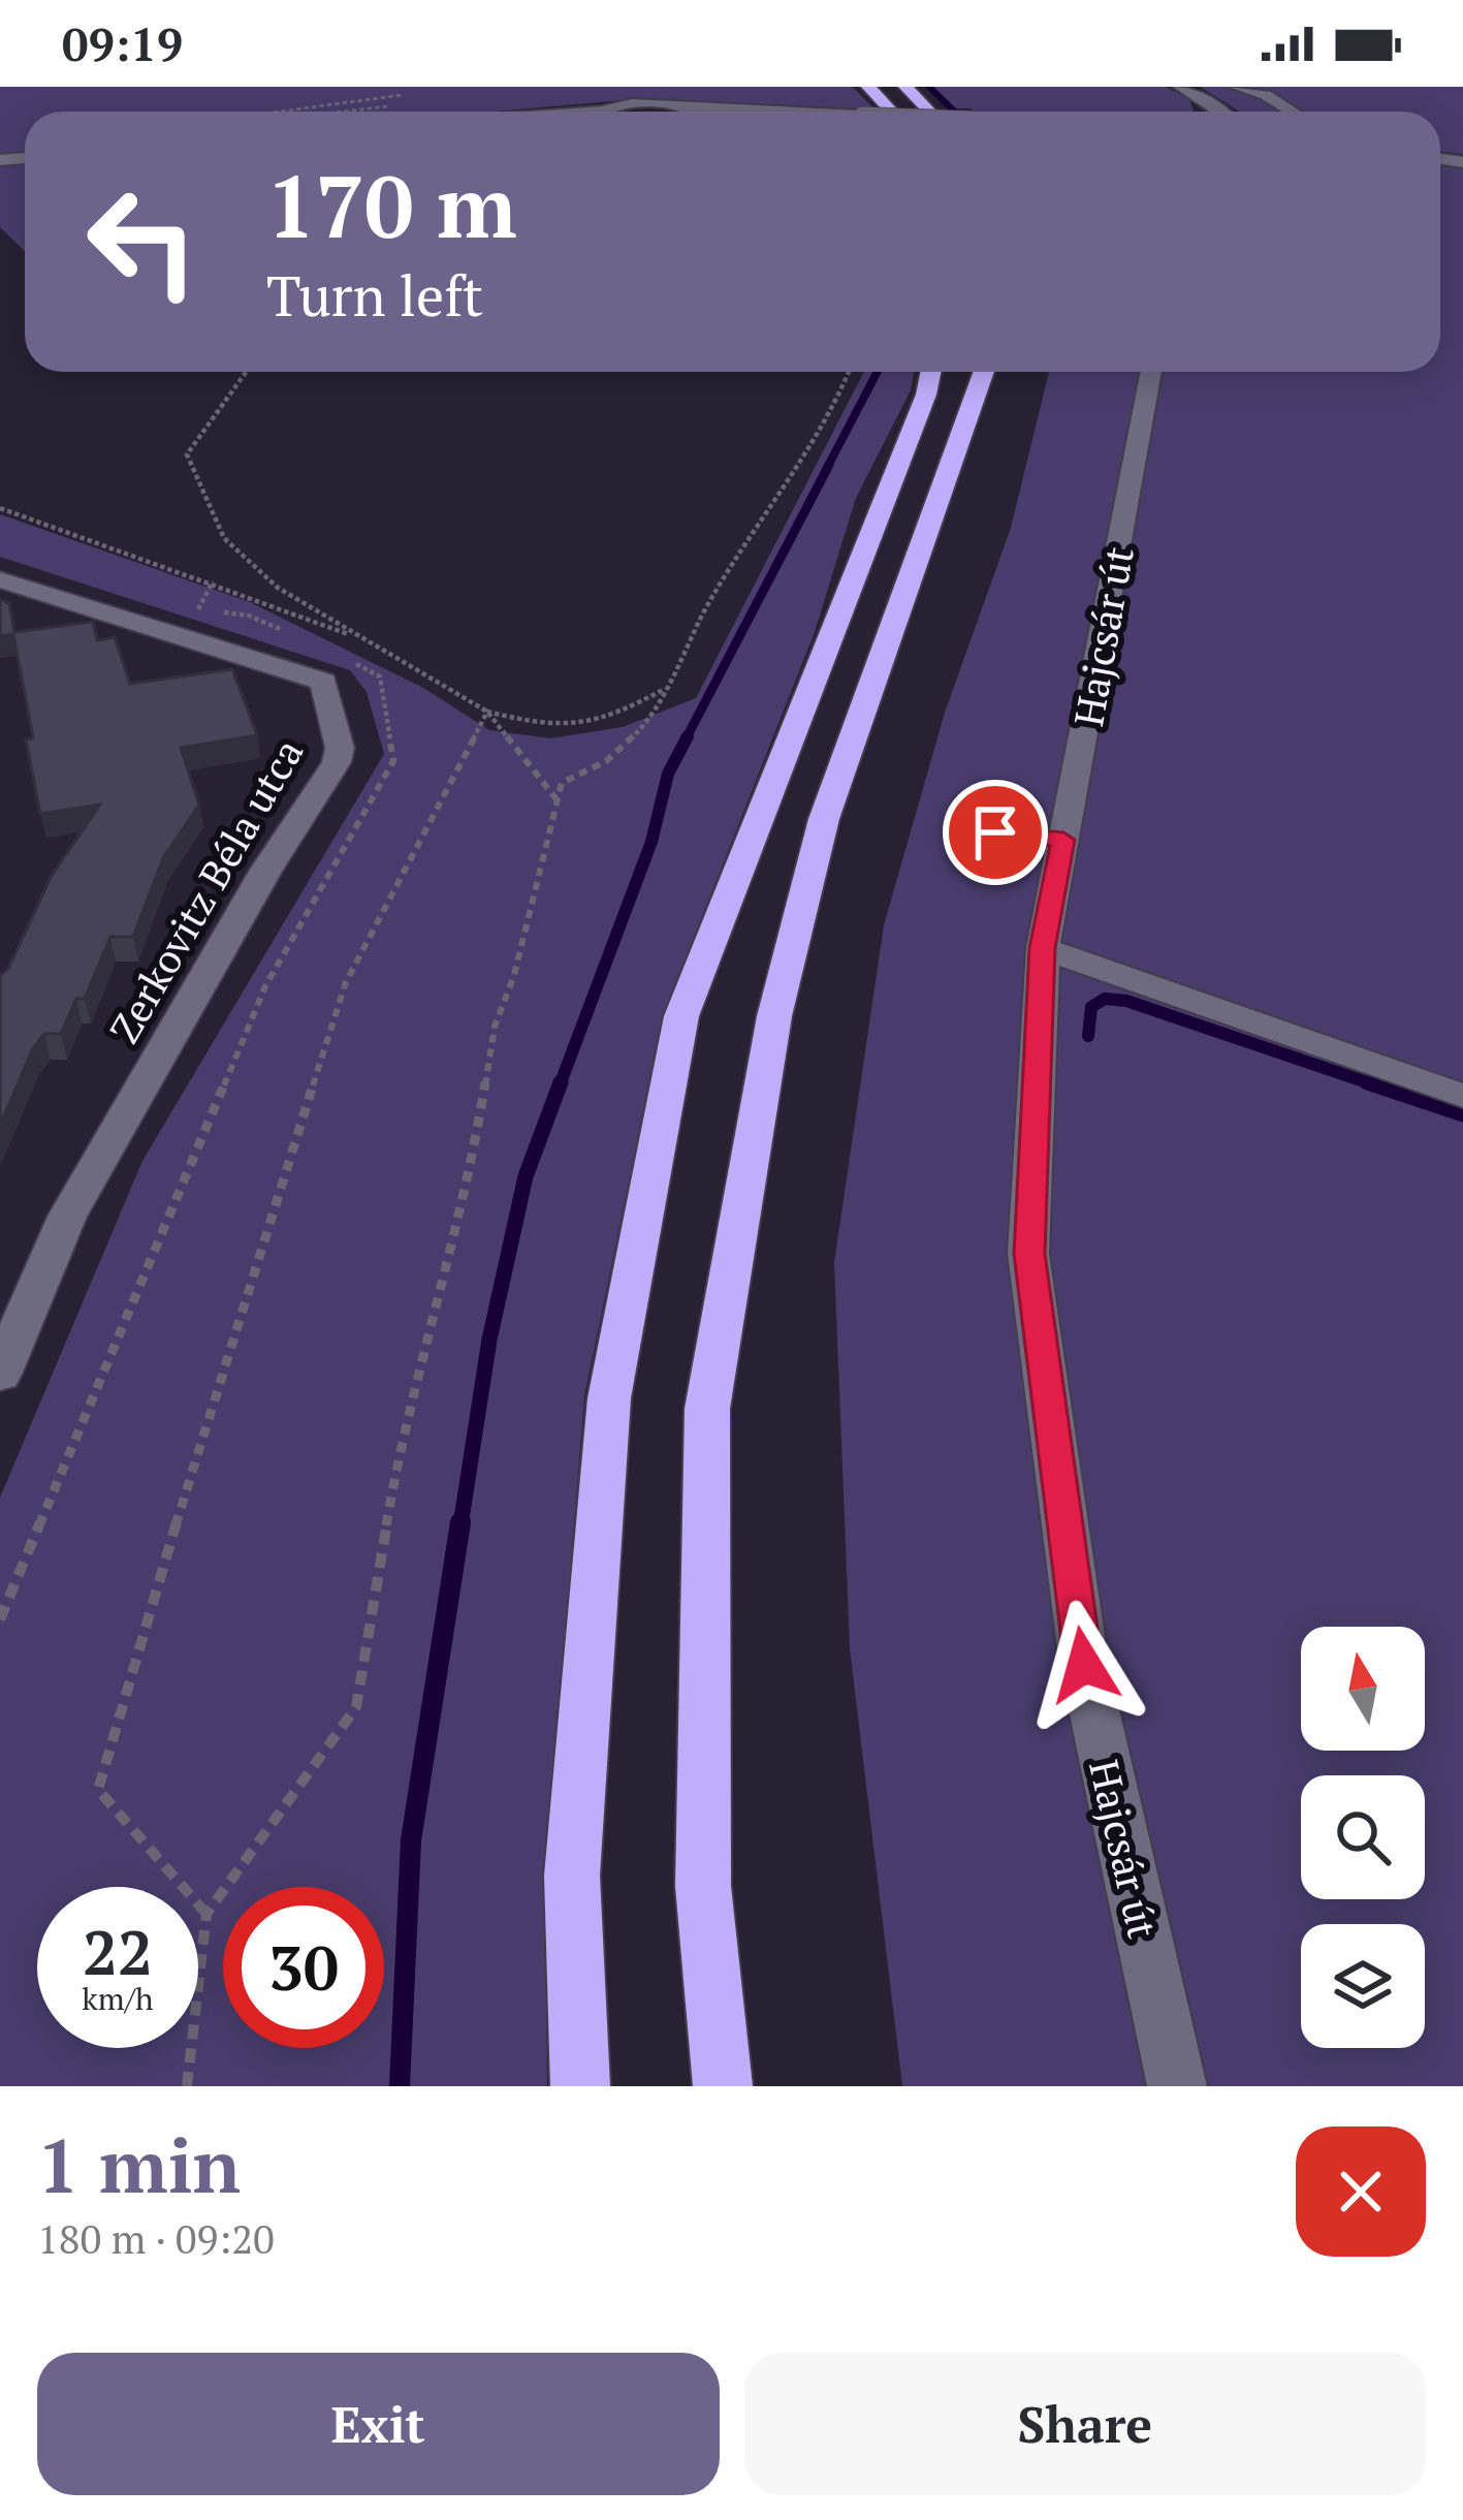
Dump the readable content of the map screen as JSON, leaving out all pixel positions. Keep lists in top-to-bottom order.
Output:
{
  "streets": {
    "street": ["Hajcsár út", "Zerkovitz Béla utca"]
  },
  "north": "top",
  "page": {
    "status": "09:19",
    "turn": ["170 m", "Turn left"],
    "speed": "22 km/h",
    "limit": "30",
    "heading": ["1 min", "180 m · 09:20"],
    "buttons": ["Exit", "Share"]
  }
}
